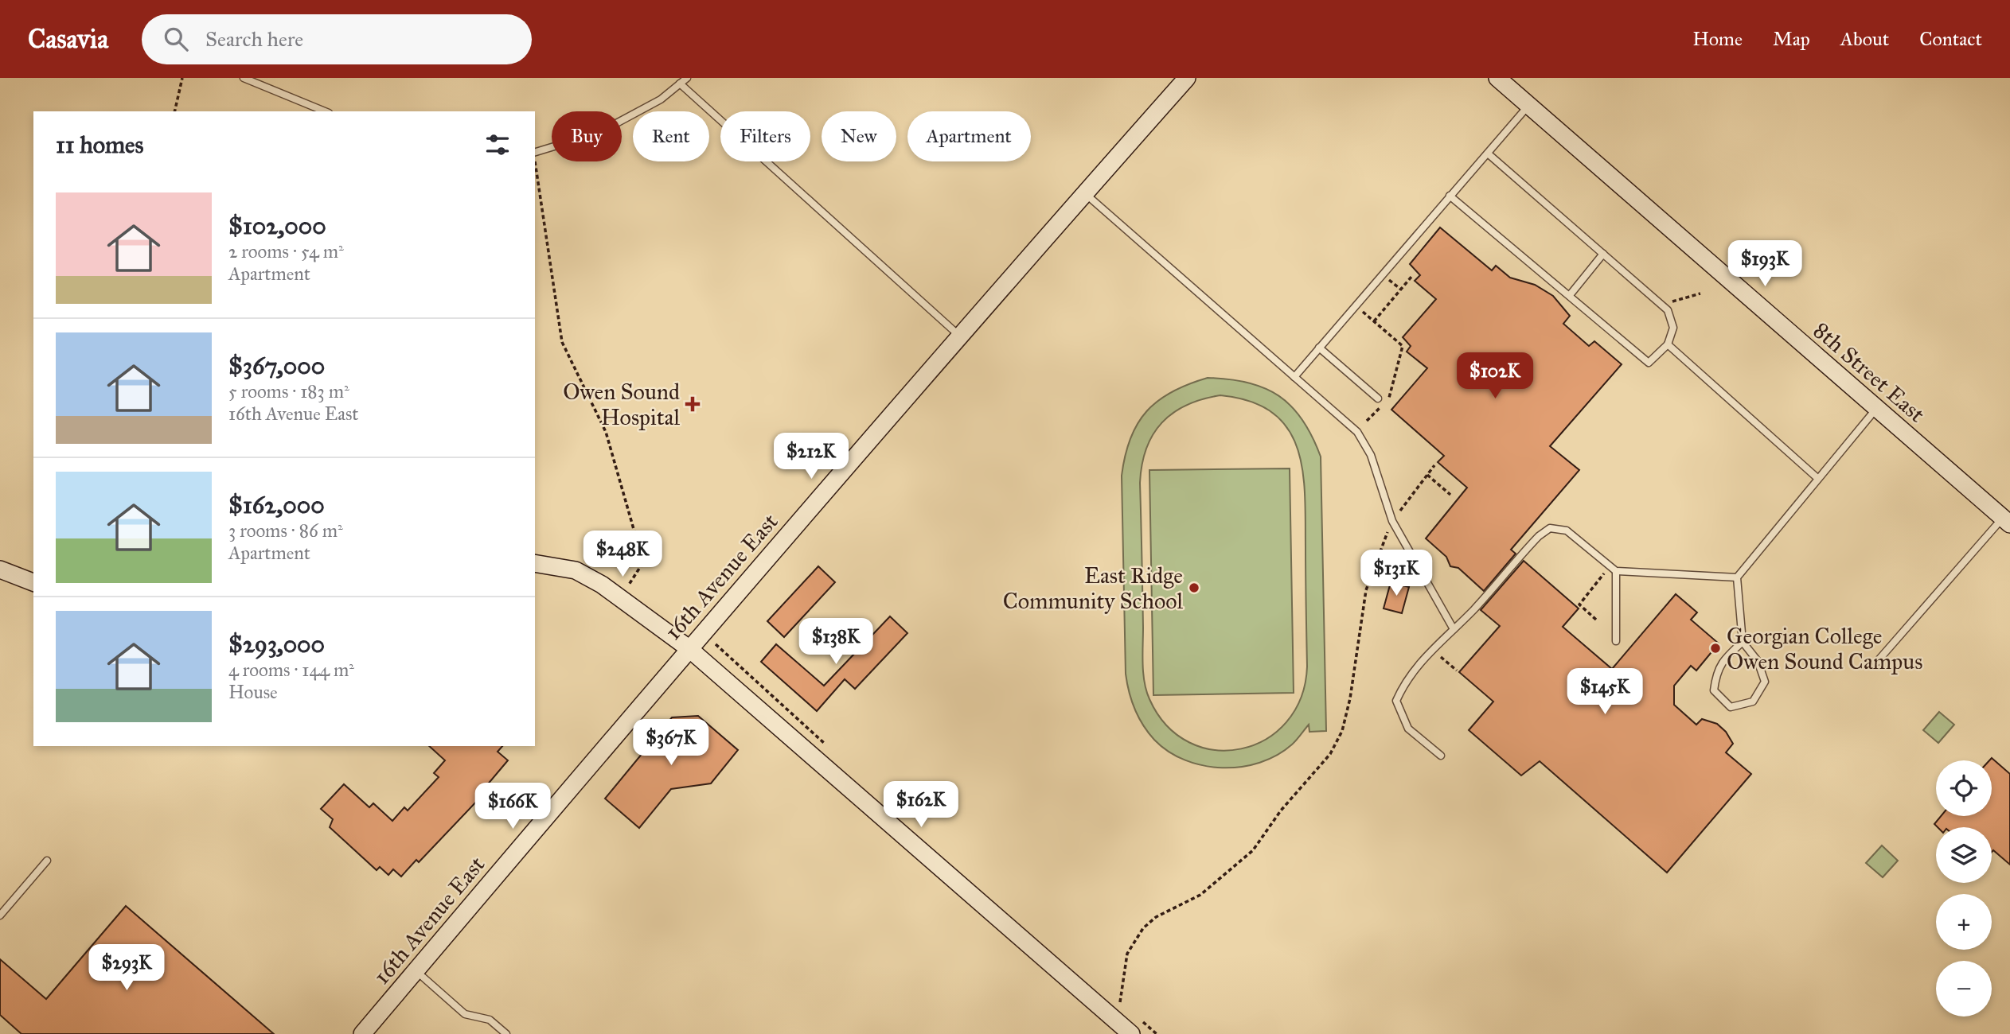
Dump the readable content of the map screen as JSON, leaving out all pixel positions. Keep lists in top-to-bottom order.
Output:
{
  "streets": {
    "street": ["8th Street East", "16th Avenue East"]
  },
  "places": {
    "health": ["Owen Sound Hospital"],
    "other": ["East Ridge Community School", "Georgian College Owen Sound Campus"]
  },
  "page": {
    "header": "Casavia",
    "search": "Search here",
    "nav": [
      "Home",
      "Map",
      "About",
      "Contact"
    ],
    "chip": [
      "Buy",
      "Rent",
      "Filters",
      "New",
      "Apartment"
    ],
    "heading": "11 homes",
    "list": [
      {
        "name": "$102,000",
        "note": "2 rooms · 54 m² · Apartment"
      },
      {
        "name": "$367,000",
        "note": "5 rooms · 183 m² · 16th Avenue East"
      },
      {
        "name": "$162,000",
        "note": "3 rooms · 86 m² · Apartment"
      },
      {
        "name": "$293,000",
        "note": "4 rooms · 144 m² · House"
      }
    ],
    "price": [
      "$193K",
      "$102K",
      "$212K",
      "$248K",
      "$131K",
      "$138K",
      "$145K",
      "$367K",
      "$162K",
      "$166K",
      "$293K"
    ],
    "map_buttons": ["+", "−"]
  }
}
